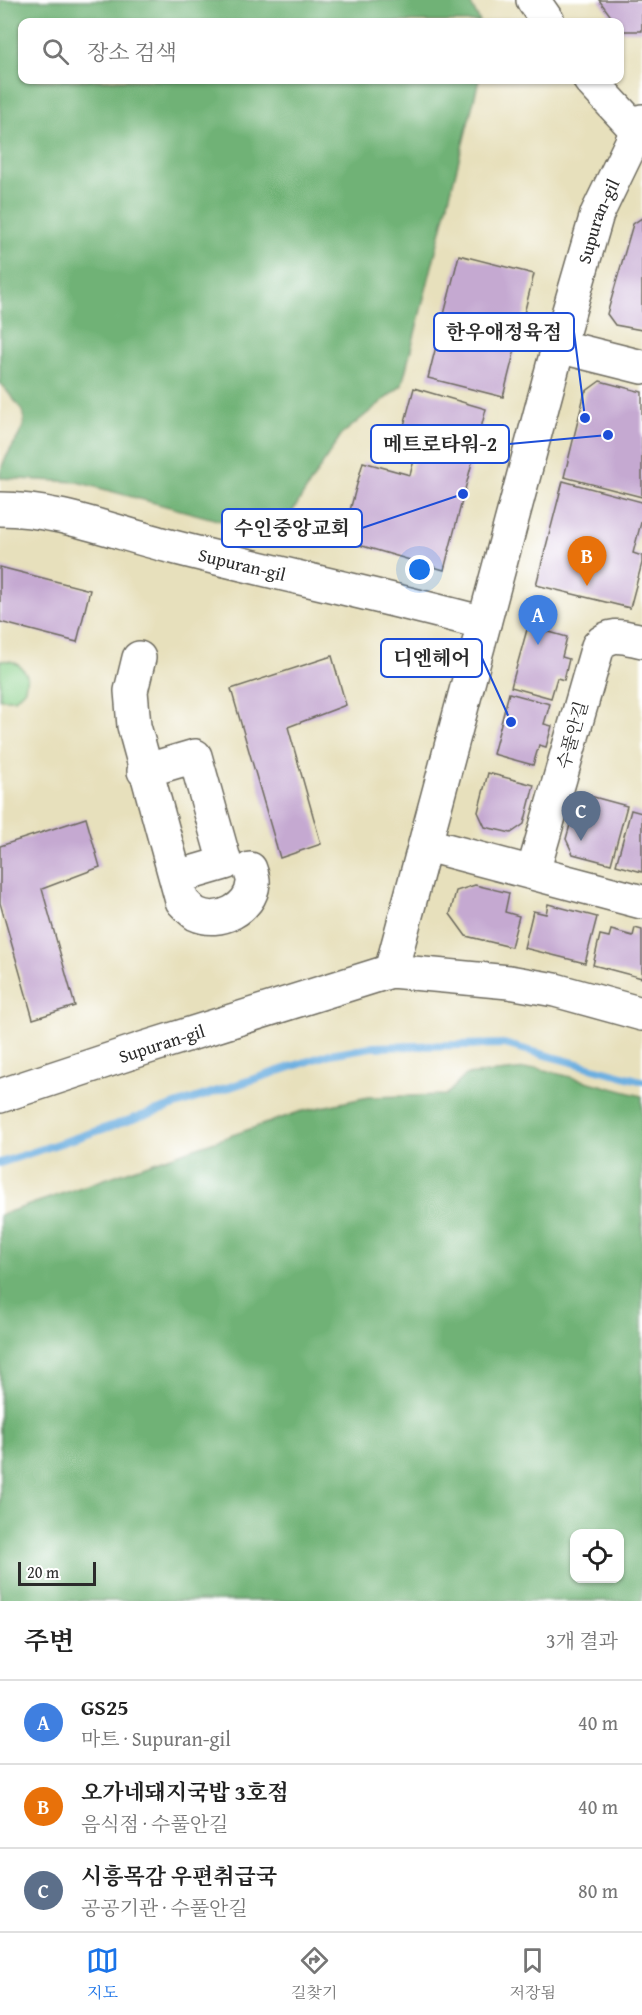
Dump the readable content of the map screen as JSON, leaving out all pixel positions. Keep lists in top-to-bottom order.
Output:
{
  "streets": {
    "street": ["Supuran-gil", "수풀안길"]
  },
  "places": [
    "한우애정육점",
    "메트로타워-2",
    "수인중앙교회",
    "디엔헤어"
  ],
  "scale_bar": "20 m",
  "page": {
    "search": "장소 검색",
    "pins": ["B", "A", "C"],
    "scale": "20 m",
    "heading": ["주변", "3개 결과"],
    "list": [
      {
        "mark": "A",
        "name": "GS25",
        "note": "마트 · Supuran-gil",
        "value": "40 m"
      },
      {
        "mark": "B",
        "name": "오가네돼지국밥 3호점",
        "note": "음식점 · 수풀안길",
        "value": "40 m"
      },
      {
        "mark": "C",
        "name": "시흥목감 우편취급국",
        "note": "공공기관 · 수풀안길",
        "value": "80 m"
      }
    ],
    "nav": ["지도", "길찾기", "저장됨"]
  }
}
